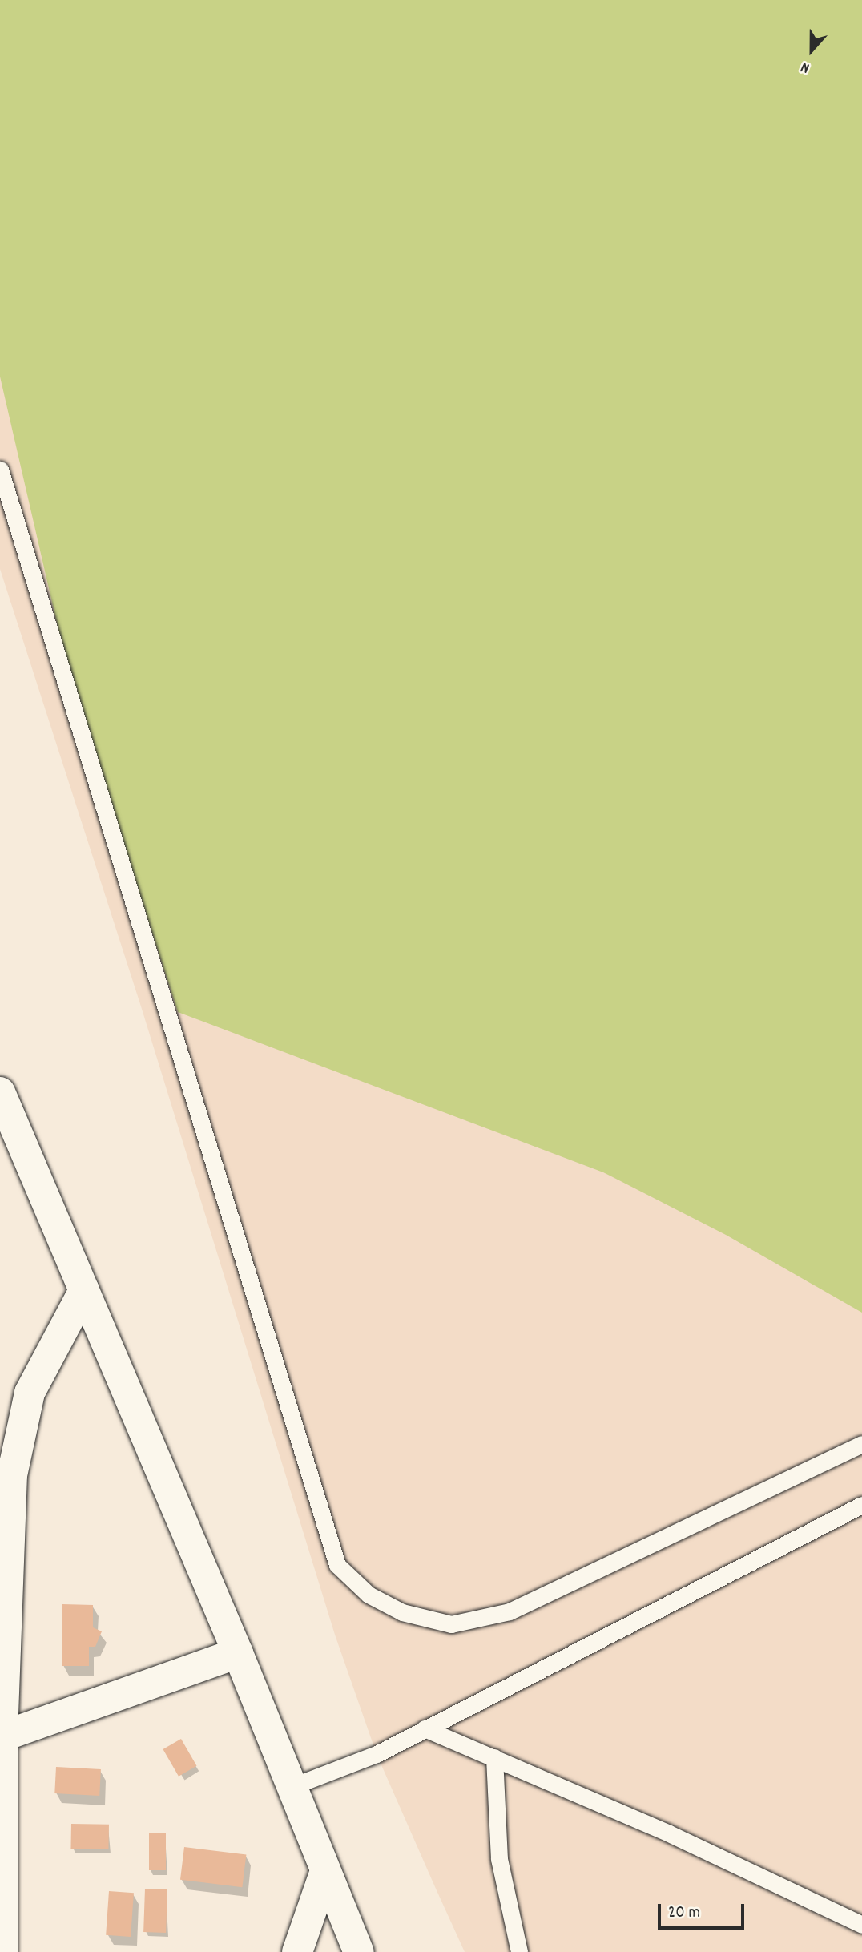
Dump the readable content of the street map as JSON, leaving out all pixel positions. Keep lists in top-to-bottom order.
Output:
{
  "scale_bar": "20 m",
  "north": "bottom"
}
